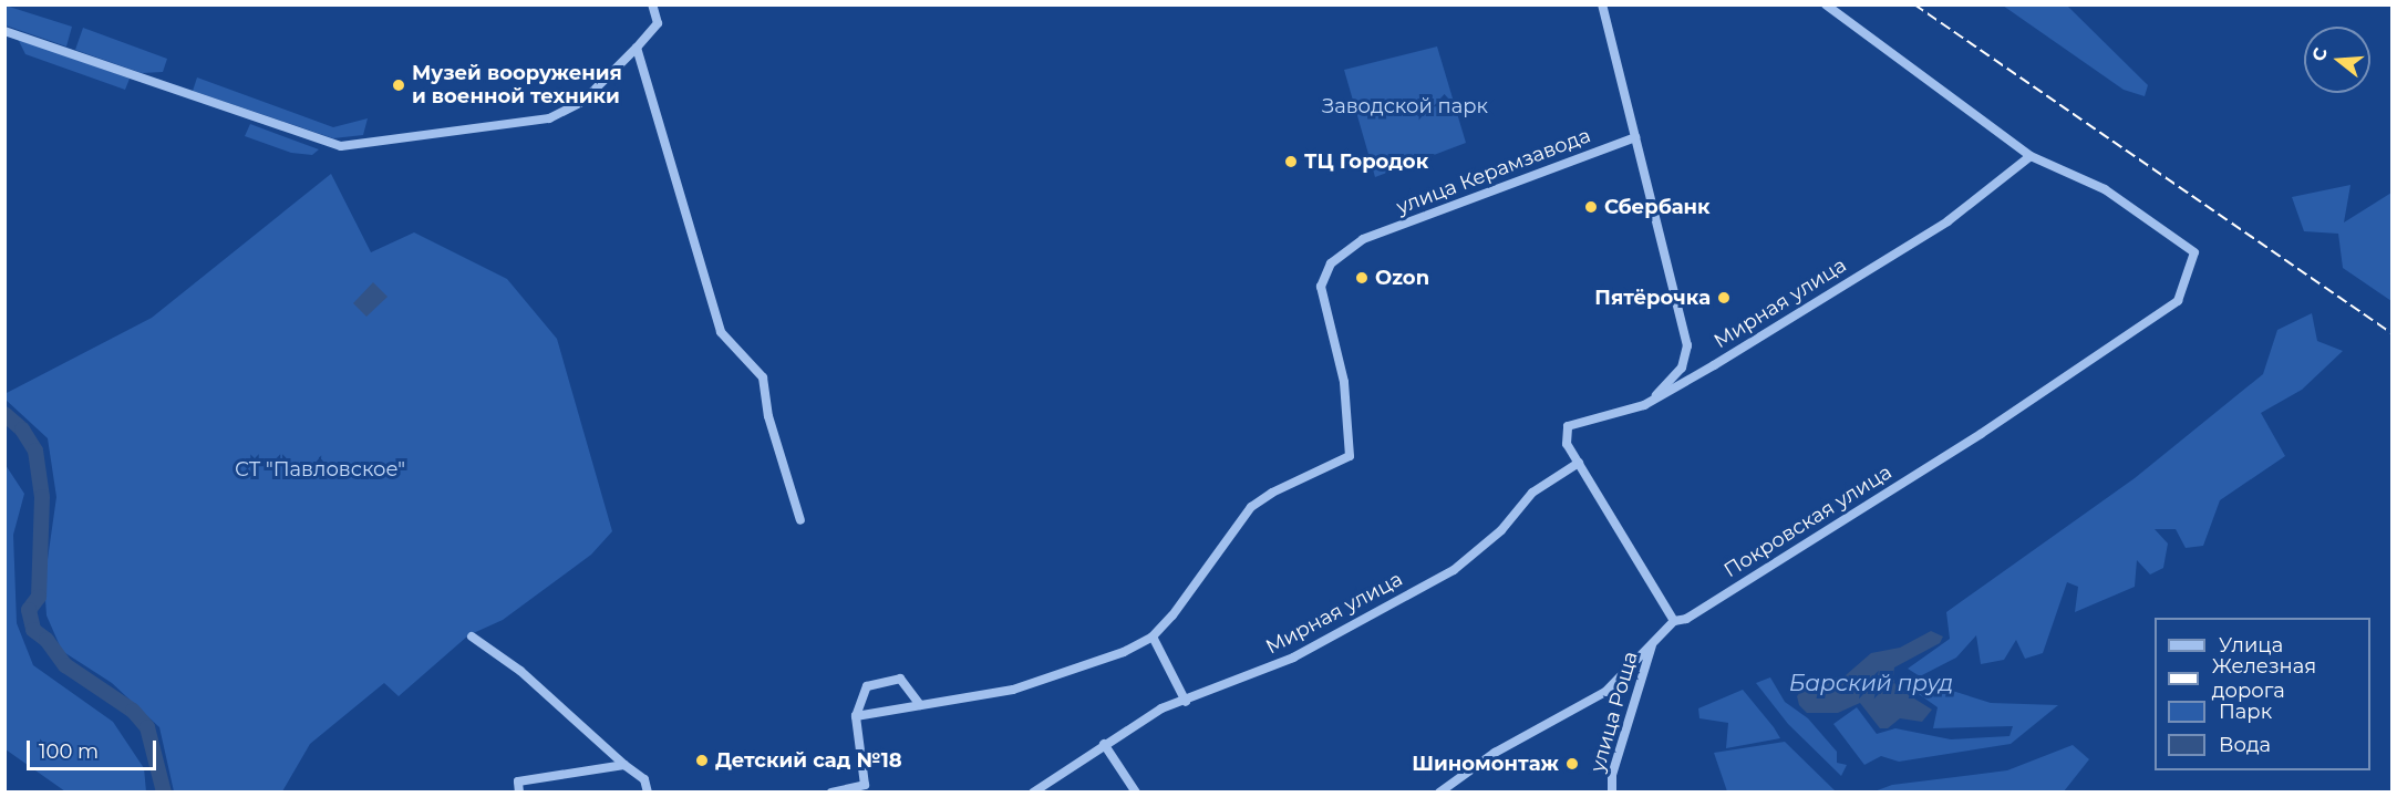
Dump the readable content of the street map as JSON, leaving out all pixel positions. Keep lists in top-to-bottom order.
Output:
{
  "streets": {
    "street": [
      "улица Керамзавода",
      "Мирная улица",
      "Покровская улица",
      "улица Роща"
    ]
  },
  "crossings": [
    ["Мирная улица", "Покровская улица"],
    ["Покровская улица", "улица Роща"]
  ],
  "water": ["Барский пруд"],
  "parks": ["Заводской парк", "СТ \"Павловское\""],
  "places": [
    "Музей вооружения и военной техники",
    "ТЦ Городок",
    "Сбербанк",
    "Ozon",
    "Пятёрочка",
    "Детский сад №18",
    "Шиномонтаж"
  ],
  "legend": [
    "Улица",
    "Железная дорога",
    "Парк",
    "Вода"
  ],
  "scale_bar": "100 m",
  "north": "left"
}
